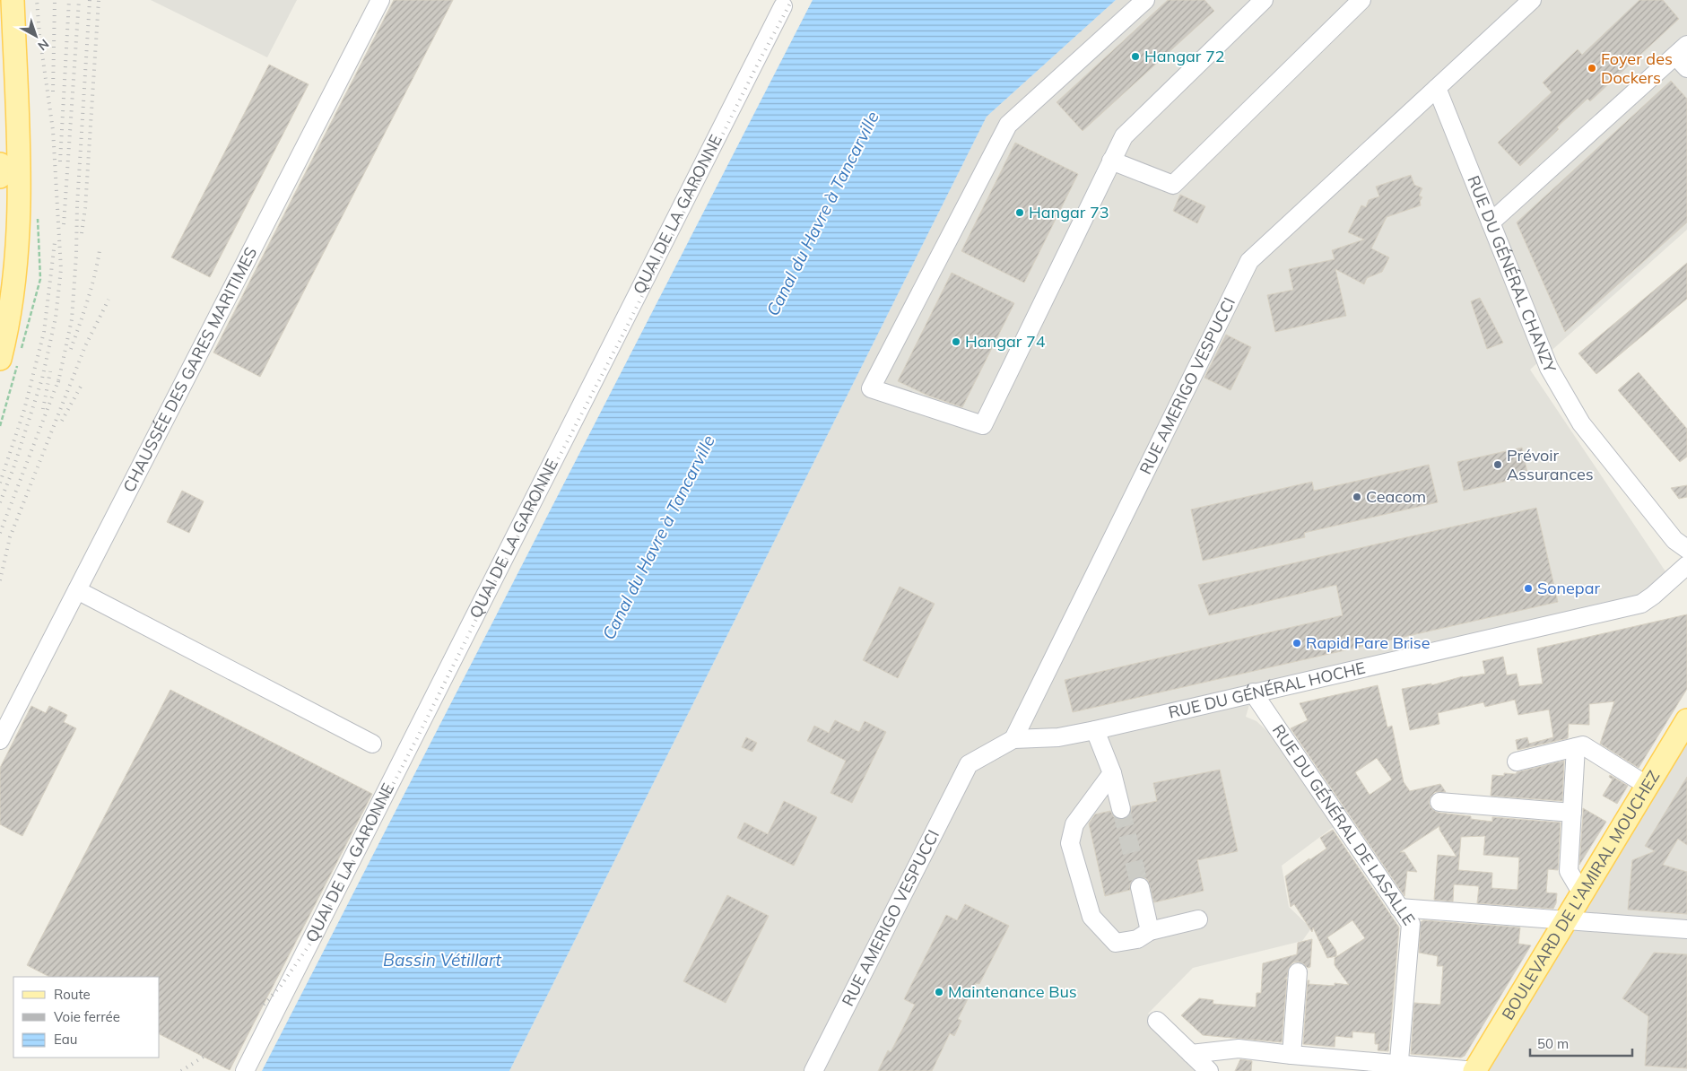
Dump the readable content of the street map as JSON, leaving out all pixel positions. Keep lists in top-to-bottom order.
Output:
{
  "streets": {
    "main road": ["BOULEVARD DE L'AMIRAL MOUCHEZ"],
    "street": [
      "QUAI DE LA GARONNE",
      "RUE DU GÉNÉRAL CHANZY",
      "CHAUSSÉE DES GARES MARITIMES",
      "RUE AMERIGO VESPUCCI",
      "RUE DU GÉNÉRAL HOCHE",
      "RUE DU GÉNÉRAL DE LASALLE"
    ]
  },
  "crossings": [
    ["RUE DU GÉNÉRAL CHANZY", "RUE AMERIGO VESPUCCI"],
    ["RUE AMERIGO VESPUCCI", "RUE DU GÉNÉRAL HOCHE"],
    ["RUE DU GÉNÉRAL HOCHE", "RUE DU GÉNÉRAL DE LASALLE"]
  ],
  "water": ["Canal du Havre à Tancarville", "Bassin Vétillart"],
  "places": [
    "Hangar 72",
    "Foyer des Dockers",
    "Hangar 73",
    "Hangar 74",
    "Prévoir Assurances",
    "Ceacom",
    "Sonepar",
    "Rapid Pare Brise",
    "Maintenance Bus"
  ],
  "legend": ["Route", "Voie ferrée", "Eau"],
  "scale_bar": "50 m",
  "north": "bottom right"
}
